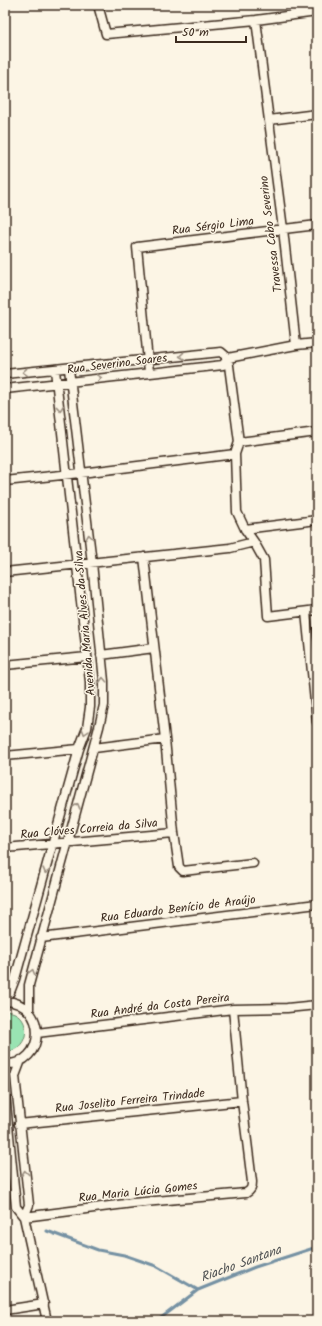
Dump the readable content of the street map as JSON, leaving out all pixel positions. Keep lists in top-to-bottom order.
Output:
{
  "streets": {
    "street": [
      "Rua Sérgio Lima",
      "Travessa Cabo Severino",
      "Rua Severino Soares",
      "Avenida Maria Alves da Silva",
      "Rua Clóves Correia da Silva",
      "Rua Eduardo Benício de Araújo",
      "Rua André da Costa Pereira",
      "Rua Joselito Ferreira Trindade",
      "Rua Maria Lúcia Gomes"
    ]
  },
  "crossings": [
    ["Rua Sérgio Lima", "Travessa Cabo Severino"],
    ["Rua Sérgio Lima", "Rua Severino Soares"],
    ["Travessa Cabo Severino", "Rua Severino Soares"],
    ["Rua Severino Soares", "Avenida Maria Alves da Silva"],
    ["Avenida Maria Alves da Silva", "Rua Clóves Correia da Silva"],
    ["Avenida Maria Alves da Silva", "Rua Eduardo Benício de Araújo"],
    ["Rua Joselito Ferreira Trindade", "Rua Maria Lúcia Gomes"]
  ],
  "water": ["Riacho Santana"],
  "scale_bar": "50 m"
}
